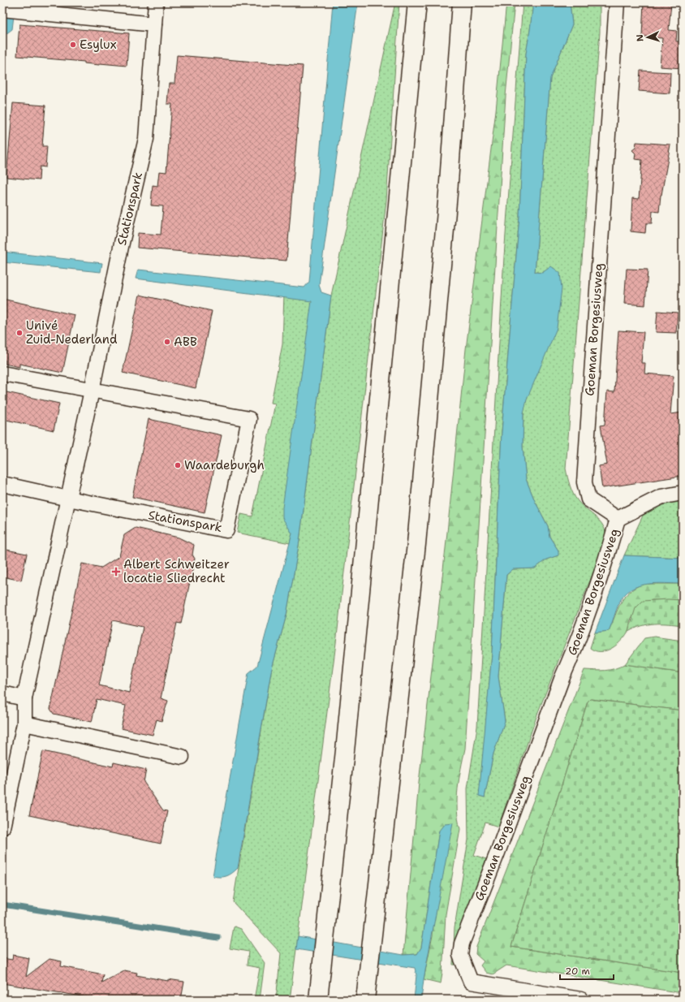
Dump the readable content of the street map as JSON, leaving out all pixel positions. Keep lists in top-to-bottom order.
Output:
{
  "streets": {
    "street": ["Stationspark", "Goeman Borgesiusweg"]
  },
  "places": {
    "other": [
      "Esylux",
      "Univé Zuid-Nederland",
      "ABB",
      "Waardeburgh"
    ],
    "health": ["Albert Schweitzer locatie Sliedrecht"]
  },
  "scale_bar": "20 m",
  "north": "left"
}
